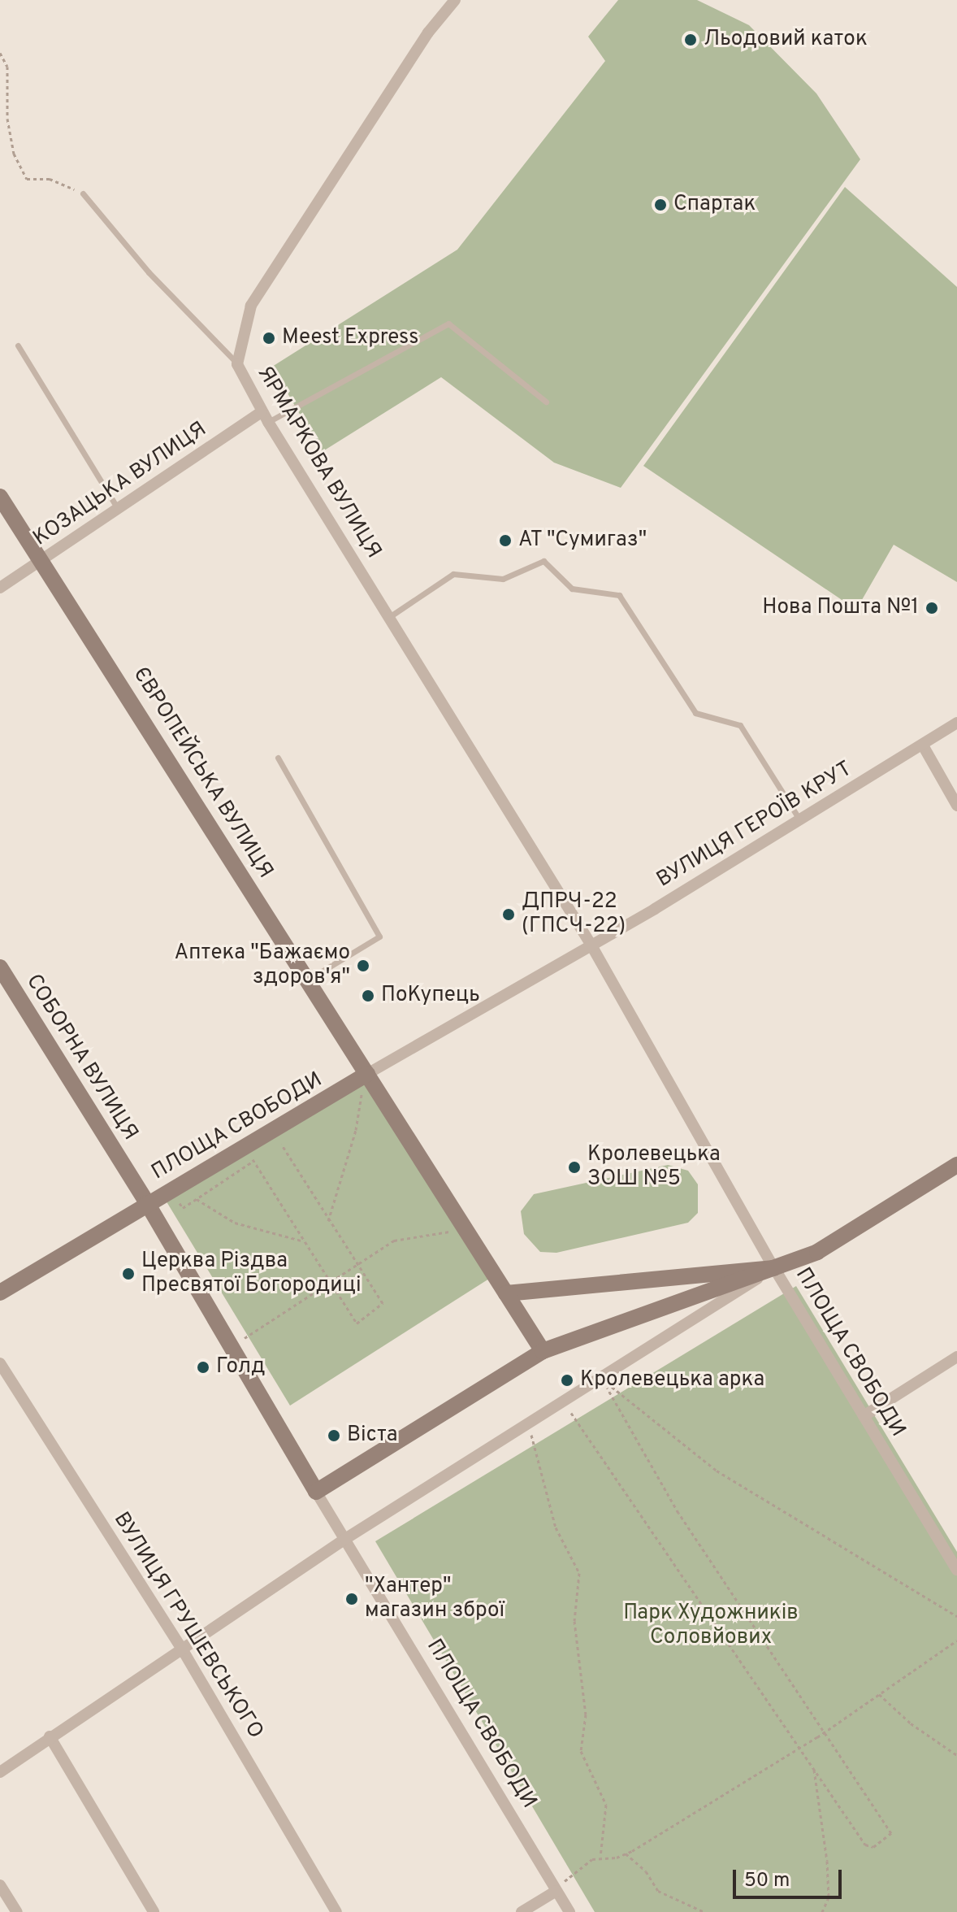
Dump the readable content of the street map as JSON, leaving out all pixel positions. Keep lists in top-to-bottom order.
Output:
{
  "streets": {
    "street": [
      "ЯРМАРКОВА ВУЛИЦЯ",
      "КОЗАЦЬКА ВУЛИЦЯ",
      "ЄВРОПЕЙСЬКА ВУЛИЦЯ",
      "ВУЛИЦЯ ГЕРОЇВ КРУТ",
      "СОБОРНА ВУЛИЦЯ",
      "ПЛОЩА СВОБОДИ",
      "ВУЛИЦЯ ГРУШЕВСЬКОГО"
    ]
  },
  "crossings": [
    ["ЯРМАРКОВА ВУЛИЦЯ", "КОЗАЦЬКА ВУЛИЦЯ"],
    ["ЯРМАРКОВА ВУЛИЦЯ", "ВУЛИЦЯ ГЕРОЇВ КРУТ"],
    ["ЯРМАРКОВА ВУЛИЦЯ", "ПЛОЩА СВОБОДИ"],
    ["КОЗАЦЬКА ВУЛИЦЯ", "ЄВРОПЕЙСЬКА ВУЛИЦЯ"],
    ["ЄВРОПЕЙСЬКА ВУЛИЦЯ", "ВУЛИЦЯ ГЕРОЇВ КРУТ"],
    ["ЄВРОПЕЙСЬКА ВУЛИЦЯ", "ПЛОЩА СВОБОДИ"],
    ["ВУЛИЦЯ ГЕРОЇВ КРУТ", "ПЛОЩА СВОБОДИ"],
    ["СОБОРНА ВУЛИЦЯ", "ПЛОЩА СВОБОДИ"]
  ],
  "parks": ["Парк Художників Соловйових"],
  "places": [
    "Льодовий каток",
    "Спартак",
    "Meest Express",
    "АТ \"Сумигаз\"",
    "Нова Пошта №1",
    "ДПРЧ-22 (ГПСЧ-22)",
    "Аптека \"Бажаємо здоров'я\"",
    "ПоКупець",
    "Кролевецька ЗОШ №5",
    "Церква Різдва Пресвятої Богородиці",
    "Голд",
    "Кролевецька арка",
    "Віста",
    "\"Хантер\" магазин зброї"
  ],
  "scale_bar": "50 m"
}
